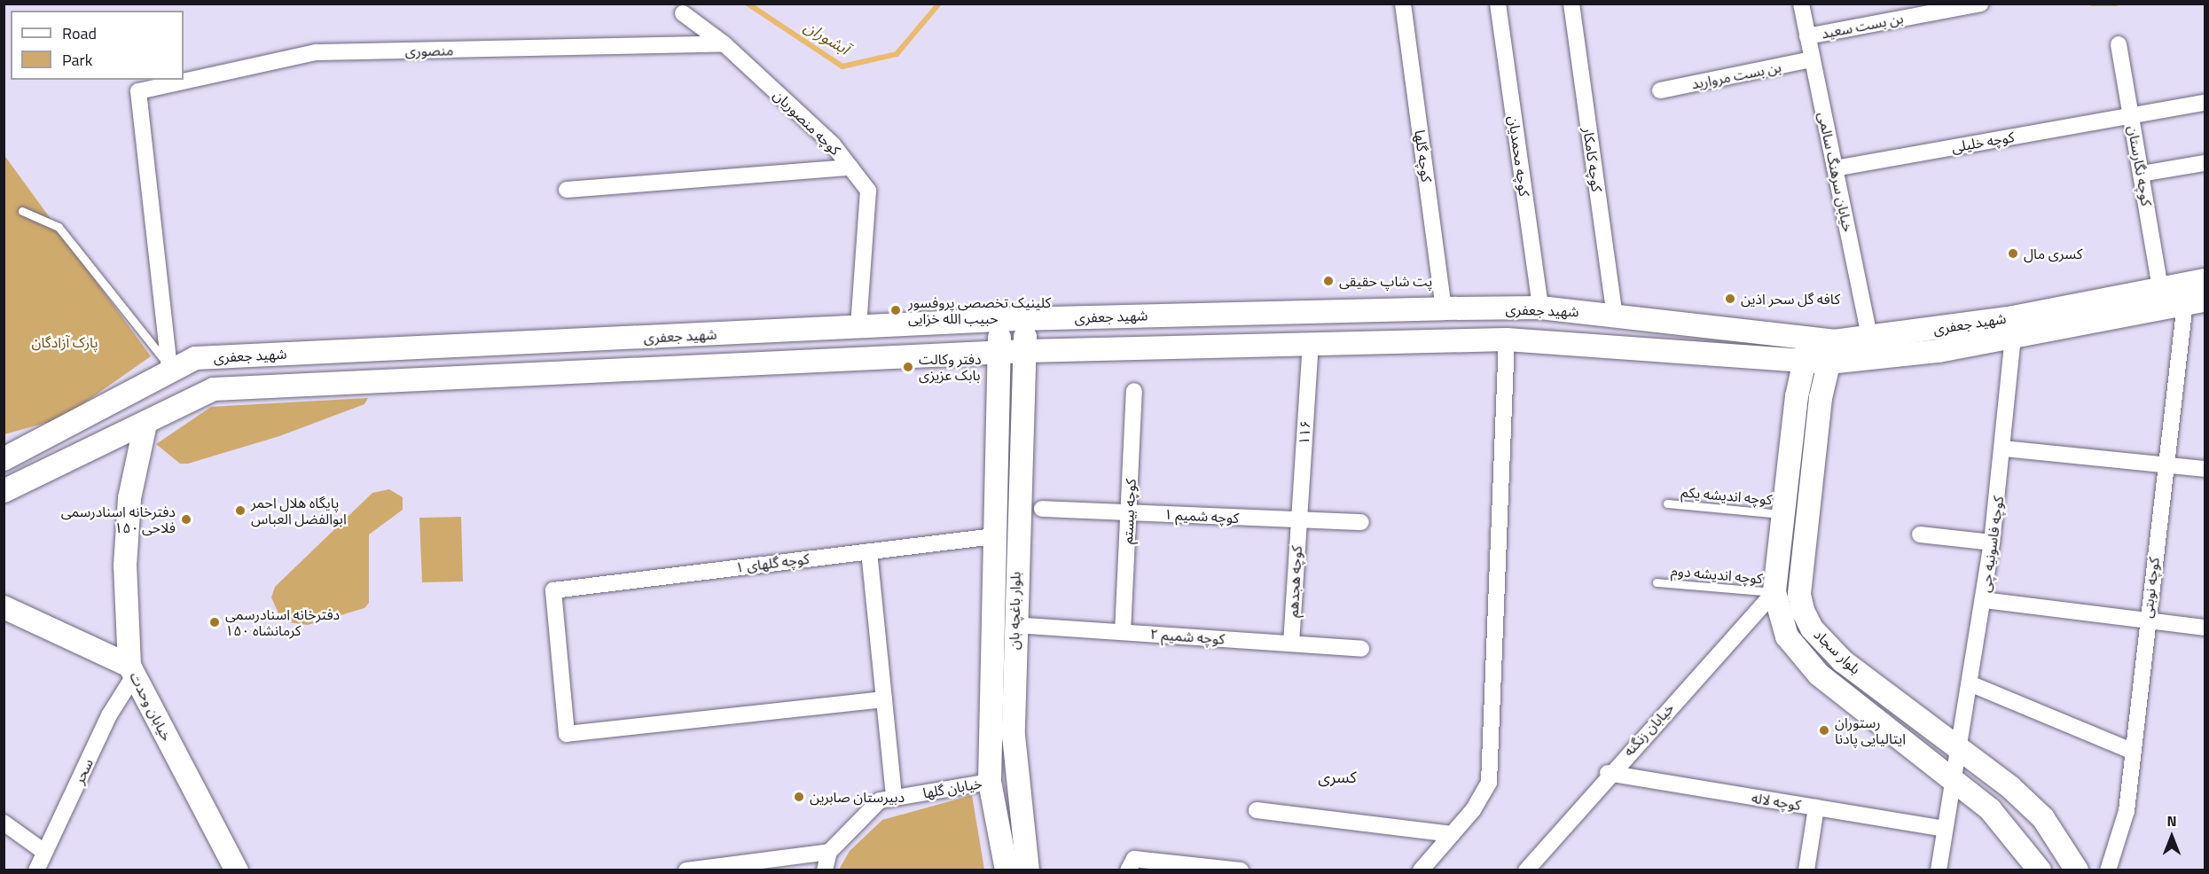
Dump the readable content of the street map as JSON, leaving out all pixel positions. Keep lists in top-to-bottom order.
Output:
{
  "streets": {
    "main road": [
      "شهید جعفری",
      "بلوار باغچه بان",
      "بلوار سجاد",
      "خیابان وحدت"
    ],
    "street": [
      "بن بست سعید",
      "منصوری",
      "بن بست مروارید",
      "کوچه منصوریان",
      "کوچه خلیلی",
      "کوچه گلها",
      "کوچه محمدیان",
      "کوچه کامکار",
      "کوچه نگارستان",
      "خیابان سرهنگ سالمی",
      "۱۱۶",
      "کوچه بیستم",
      "کوچه شمیم ۱",
      "کوچه فاسونیه چی",
      "کوچه گلهای ۱",
      "کوچه هجدهم",
      "کوچه نوبتی",
      "کوچه شمیم ۲",
      "خیابان زنگنه",
      "سحر",
      "خیابان گلها",
      "کوچه لاله"
    ],
    "lane": ["کوچه اندیشه یکم", "کوچه اندیشه دوم"]
  },
  "crossings": [
    ["بن بست سعید", "خیابان سرهنگ سالمی"],
    ["منصوری", "کوچه منصوریان"],
    ["منصوری", "شهید جعفری"],
    ["بن بست مروارید", "خیابان سرهنگ سالمی"],
    ["کوچه منصوریان", "شهید جعفری"],
    ["کوچه خلیلی", "کوچه نگارستان"],
    ["کوچه خلیلی", "خیابان سرهنگ سالمی"],
    ["کوچه گلها", "شهید جعفری"],
    ["کوچه محمدیان", "شهید جعفری"],
    ["کوچه کامکار", "شهید جعفری"],
    ["کوچه نگارستان", "شهید جعفری"],
    ["خیابان سرهنگ سالمی", "شهید جعفری"],
    ["شهید جعفری", "۱۱۶"],
    ["شهید جعفری", "کوچه فاسونیه چی"],
    ["شهید جعفری", "کوچه نوبتی"],
    ["شهید جعفری", "بلوار باغچه بان"],
    ["شهید جعفری", "بلوار سجاد"],
    ["۱۱۶", "کوچه شمیم ۱"],
    ["۱۱۶", "کوچه هجدهم"],
    ["کوچه اندیشه یکم", "بلوار سجاد"],
    ["کوچه بیستم", "کوچه شمیم ۱"],
    ["کوچه بیستم", "کوچه شمیم ۲"],
    ["کوچه شمیم ۱", "کوچه هجدهم"],
    ["کوچه فاسونیه چی", "بلوار سجاد"],
    ["کوچه فاسونیه چی", "کوچه لاله"],
    ["کوچه گلهای ۱", "بلوار باغچه بان"],
    ["کوچه اندیشه دوم", "بلوار سجاد"],
    ["کوچه اندیشه دوم", "خیابان زنگنه"],
    ["کوچه هجدهم", "کوچه شمیم ۲"],
    ["بلوار باغچه بان", "کوچه شمیم ۲"],
    ["بلوار باغچه بان", "خیابان گلها"],
    ["بلوار سجاد", "خیابان زنگنه"],
    ["خیابان وحدت", "سحر"],
    ["خیابان زنگنه", "کوچه لاله"]
  ],
  "districts": ["کسری"],
  "water": ["آبشوران"],
  "parks": ["پارک آزادگان"],
  "places": [
    "کسری مال",
    "پت شاپ حقیقی",
    "کافه گل سحر اذین",
    "کلینیک تخصصی پروفسور حبیب الله خزایی",
    "دفتر وکالت بابک عزیزی",
    "پایگاه هلال احمر ابوالفضل العباس",
    "دفترخانه اسنادرسمی ۱۵۰ فلاحی",
    "دفترخانه اسنادرسمی ۱۵۰ کرمانشاه",
    "رستوران ایتالیایی پادنا",
    "دبیرستان صابرین"
  ],
  "legend": ["Road", "Park"],
  "north": "top"
}
